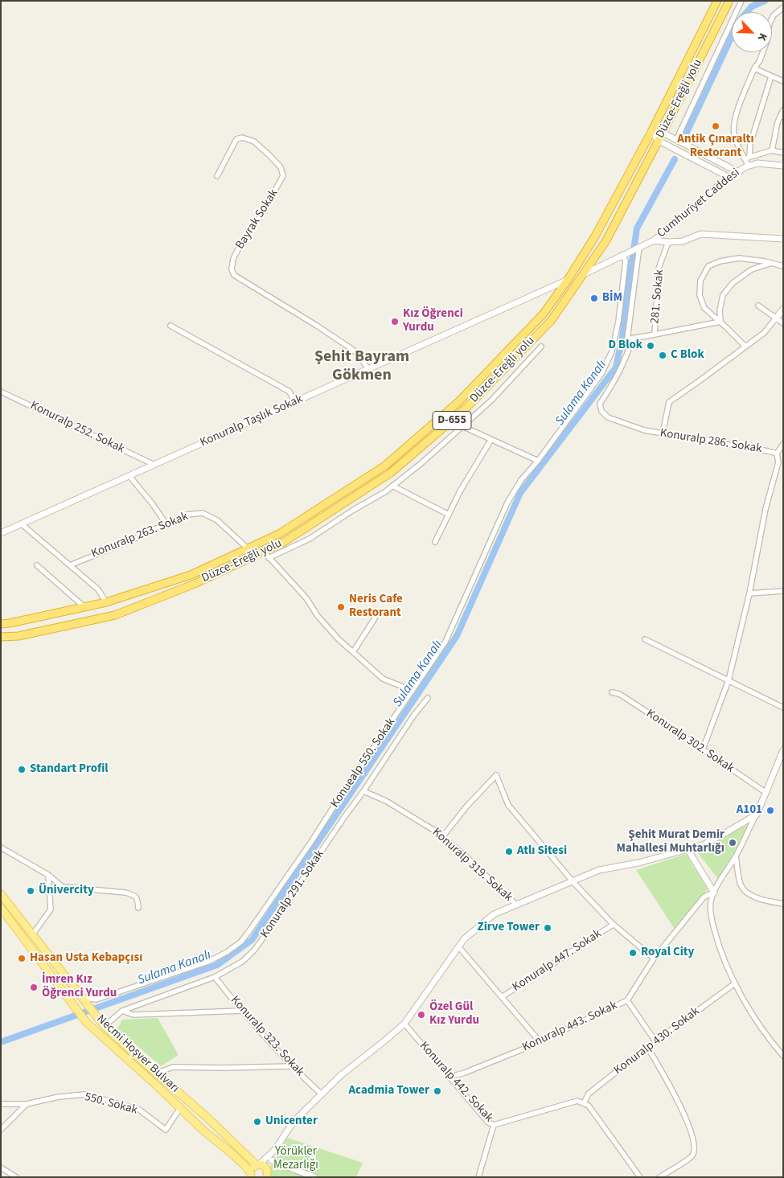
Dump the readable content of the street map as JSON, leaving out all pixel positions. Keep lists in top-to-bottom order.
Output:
{
  "streets": {
    "highway": ["Düzce-Ereğli yolu", "D-655"],
    "main road": ["Necmi Hoşver Bulvarı"],
    "street": [
      "Cumhuriyet Caddesi",
      "Bayrak Sokak",
      "281. Sokak",
      "Konuralp Taşlık Sokak",
      "Konuralp 252. Sokak",
      "Konuralp 286. Sokak",
      "Konuralp 263. Sokak",
      "Konuralp 302. Sokak",
      "Konuealp 550. Sokak",
      "Konuralp 319. Sokak",
      "Konuralp 291. Sokak",
      "Konuralp 447. Sokak",
      "Konuralp 443. Sokak",
      "Konuralp 323. Sokak",
      "Konuralp 430. Sokak",
      "Konuralp 442. Sokak",
      "550. Sokak"
    ]
  },
  "crossings": [
    ["Düzce-Ereğli yolu", "Cumhuriyet Caddesi"],
    ["Düzce-Ereğli yolu", "Konuralp Taşlık Sokak"],
    ["Düzce-Ereğli yolu", "Konuralp 263. Sokak"],
    ["Cumhuriyet Caddesi", "Konuealp 550. Sokak"],
    ["Bayrak Sokak", "Konuralp Taşlık Sokak"],
    ["Konuralp Taşlık Sokak", "Konuralp 252. Sokak"],
    ["Konuralp 286. Sokak", "Konuralp 302. Sokak"],
    ["Konuealp 550. Sokak", "Necmi Hoşver Bulvarı"],
    ["Konuralp 319. Sokak", "Konuralp 291. Sokak"],
    ["Konuralp 291. Sokak", "Konuralp 323. Sokak"],
    ["Konuralp 291. Sokak", "Necmi Hoşver Bulvarı"],
    ["Konuralp 443. Sokak", "Konuralp 442. Sokak"],
    ["Konuralp 430. Sokak", "Konuralp 442. Sokak"],
    ["Necmi Hoşver Bulvarı", "550. Sokak"]
  ],
  "districts": ["Şehit Bayram Gökmen"],
  "water": ["Sulama Kanalı"],
  "parks": ["Yörükler Mezarlığı"],
  "places": [
    "Antik Çınaraltı Restorant",
    "BİM",
    "Kız Öğrenci Yurdu",
    "D Blok",
    "C Blok",
    "Neris Cafe Restorant",
    "Standart Profil",
    "A101",
    "Şehit Murat Demir Mahallesi Muhtarlığı",
    "Atlı Sitesi",
    "Ünivercity",
    "Zirve Tower",
    "Royal City",
    "Hasan Usta Kebapçısı",
    "İmren Kız Öğrenci Yurdu",
    "Özel Gül Kız Yurdu",
    "Acadmia Tower",
    "Unicenter"
  ],
  "north": "bottom right"
}
